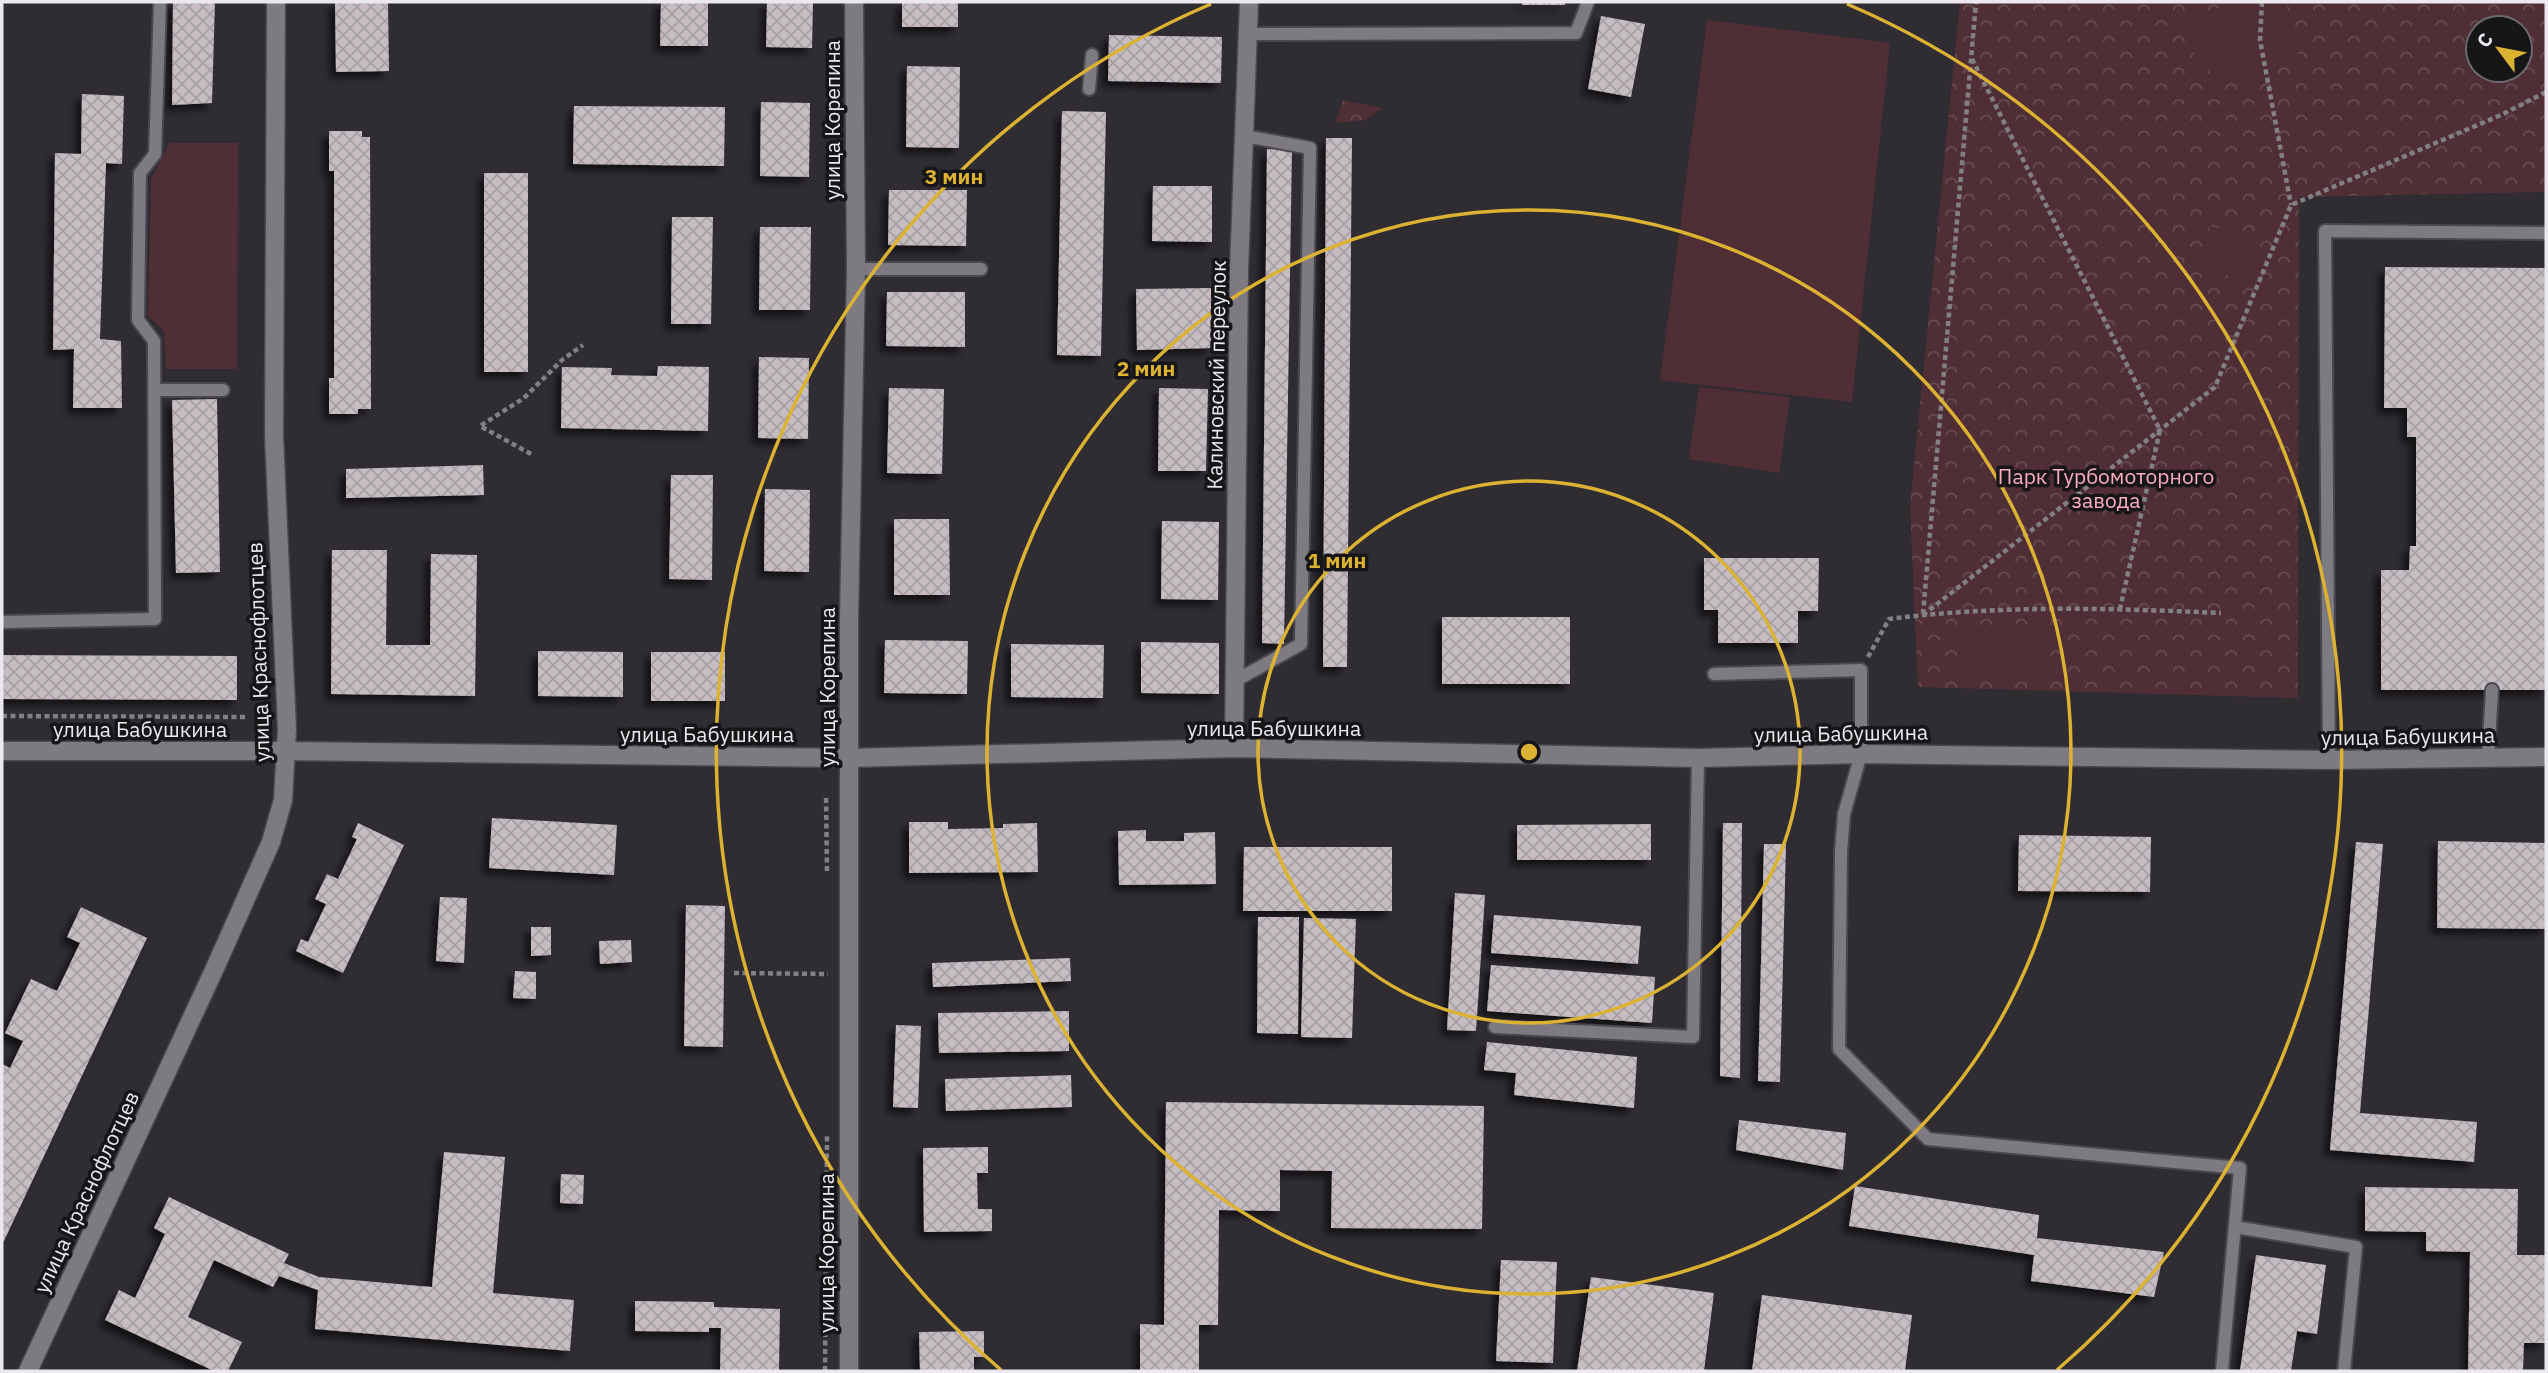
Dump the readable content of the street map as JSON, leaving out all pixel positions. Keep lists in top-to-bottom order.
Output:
{
  "streets": {
    "street": [
      "улица Корепина",
      "Калиновский переулок",
      "улица Краснофлотцев",
      "улица Бабушкина"
    ]
  },
  "crossings": [
    ["улица Корепина", "улица Бабушкина"],
    ["Калиновский переулок", "улица Бабушкина"],
    ["улица Краснофлотцев", "улица Бабушкина"]
  ],
  "parks": ["Парк Турбомоторного завода"],
  "north": "top left",
  "rings": ["3 мин", "2 мин", "1 мин"]
}
